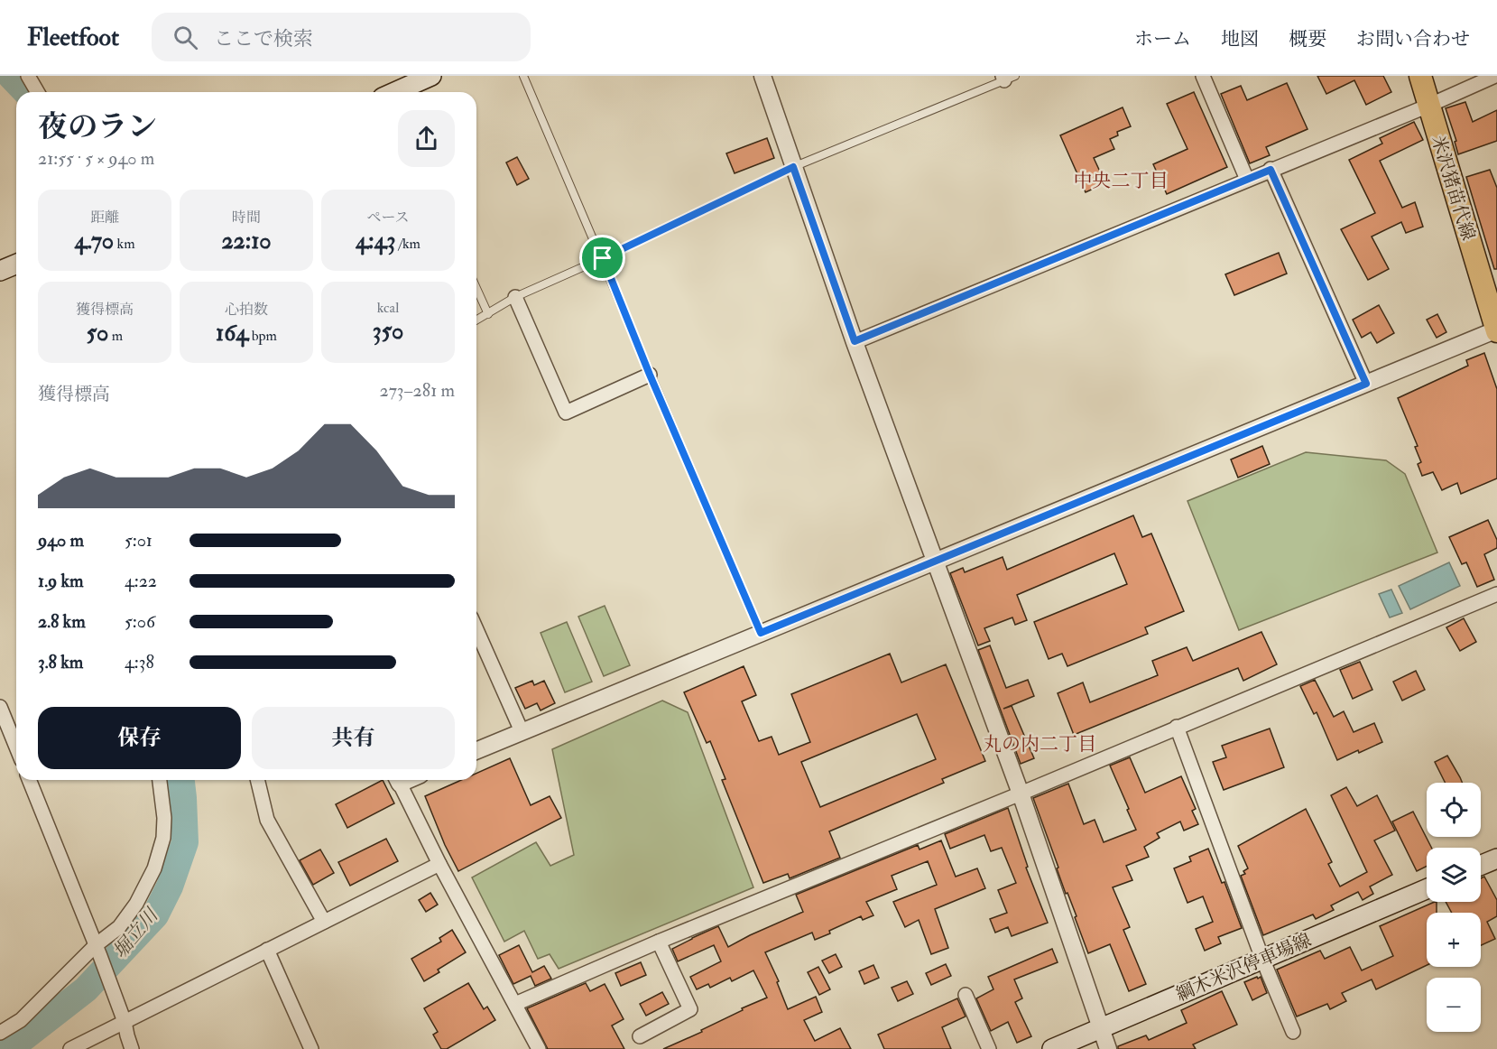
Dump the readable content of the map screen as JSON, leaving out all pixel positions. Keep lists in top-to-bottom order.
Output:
{
  "streets": {
    "main road": ["米沢猪苗代線", "綱木米沢停車場線"]
  },
  "districts": ["中央二丁目", "丸の内二丁目"],
  "water": ["堀立川"],
  "page": {
    "header": "Fleetfoot",
    "search": "ここで検索",
    "nav": [
      "ホーム",
      "地図",
      "概要",
      "お問い合わせ"
    ],
    "heading": ["夜のラン", "21:55 · 5 × 940 m"],
    "stats": [
      ["距離", "4.70 km"],
      ["時間", "22:10"],
      ["ペース", "4:43 /km"],
      ["獲得標高", "50 m"],
      ["心拍数", "164 bpm"],
      ["kcal", "350"]
    ],
    "chart": ["獲得標高", "273–281 m"],
    "list": [
      {
        "name": "940 m",
        "note": "5:01"
      },
      {
        "name": "1.9 km",
        "note": "4:22"
      },
      {
        "name": "2.8 km",
        "note": "5:06"
      },
      {
        "name": "3.8 km",
        "note": "4:38"
      }
    ],
    "buttons": ["保存", "共有"],
    "map_buttons": ["+", "−"]
  }
}
